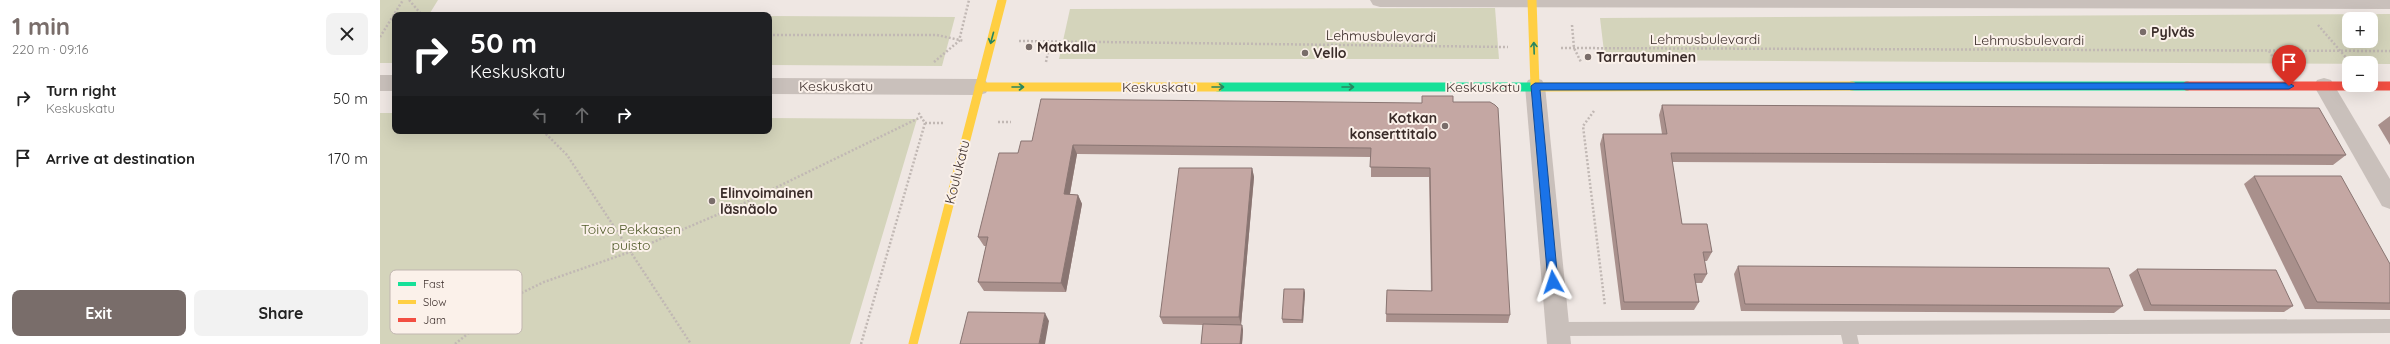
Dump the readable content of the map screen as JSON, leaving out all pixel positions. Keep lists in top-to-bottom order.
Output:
{
  "streets": {
    "main road": ["Keskuskatu", "Koulukatu"],
    "path": ["Lehmusbulevardi"]
  },
  "crossings": [
    ["Keskuskatu", "Koulukatu"]
  ],
  "parks": ["Toivo Pekkasen puisto"],
  "places": [
    "Pylväs",
    "Matkalla",
    "Vello",
    "Tarrautuminen",
    "Kotkan konserttitalo",
    "Elinvoimainen läsnäolo"
  ],
  "legend": ["Fast", "Slow", "Jam"],
  "page": {
    "heading": ["1 min", "220 m · 09:16"],
    "map_buttons": ["+", "−"],
    "turn": ["50 m", "Keskuskatu"],
    "list": [
      {
        "name": "Turn right",
        "note": "Keskuskatu",
        "value": "50 m"
      },
      {
        "name": "Arrive at destination",
        "value": "170 m"
      }
    ],
    "buttons": ["Exit", "Share"]
  }
}
